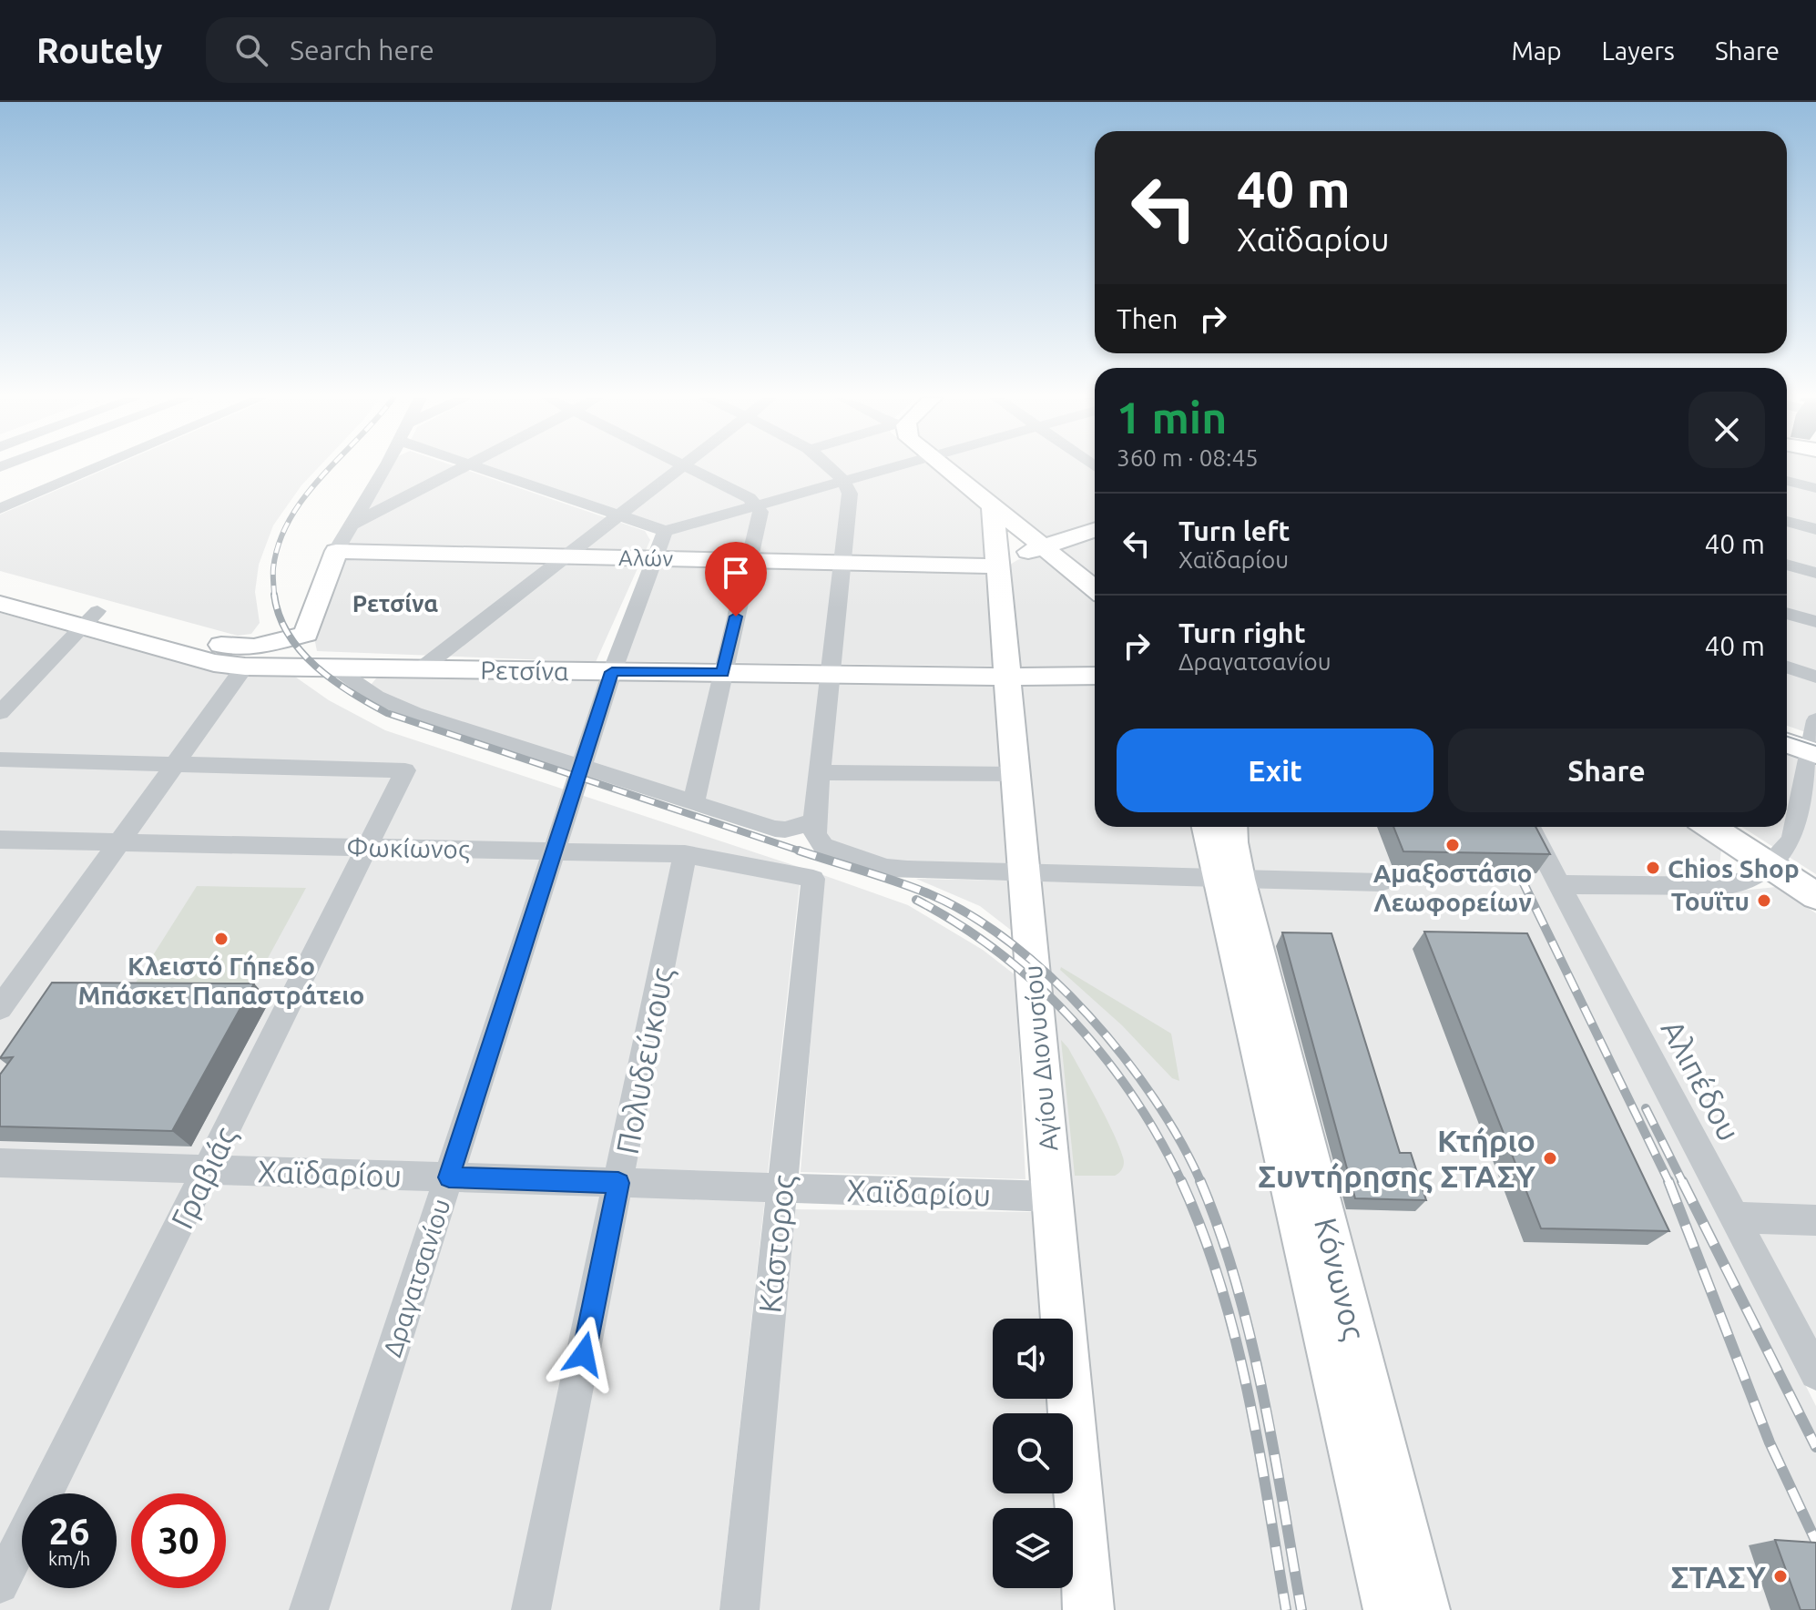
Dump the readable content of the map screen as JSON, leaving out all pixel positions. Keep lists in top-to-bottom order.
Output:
{
  "streets": {
    "main road": [
      "Αλών",
      "Ρετσίνα",
      "Αγίου Διονυσίου",
      "Κόνωνος"
    ],
    "street": [
      "Φωκίωνος",
      "Πολυδεύκους",
      "Αλιπέδου",
      "Χαϊδαρίου",
      "Γραβιάς",
      "Κάστορος",
      "Δραγατσανίου"
    ]
  },
  "crossings": [
    ["Αλών", "Αγίου Διονυσίου"],
    ["Αλών", "Δραγατσανίου"],
    ["Ρετσίνα", "Αγίου Διονυσίου"],
    ["Ρετσίνα", "Δραγατσανίου"],
    ["Φωκίωνος", "Πολυδεύκους"],
    ["Φωκίωνος", "Γραβιάς"],
    ["Φωκίωνος", "Κάστορος"],
    ["Φωκίωνος", "Δραγατσανίου"],
    ["Αγίου Διονυσίου", "Χαϊδαρίου"],
    ["Πολυδεύκους", "Χαϊδαρίου"],
    ["Χαϊδαρίου", "Γραβιάς"],
    ["Χαϊδαρίου", "Κάστορος"],
    ["Χαϊδαρίου", "Δραγατσανίου"]
  ],
  "districts": ["Ρετσίνα"],
  "places": [
    "Αμαξοστάσιο Λεωφορείων",
    "Chios Shop",
    "Τουϊτυ",
    "Κλειστό Γήπεδο Μπάσκετ Παπαστράτειο",
    "Κτήριο Συντήρησης ΣΤΑΣΥ",
    "ΣΤΑΣΥ"
  ],
  "page": {
    "header": "Routely",
    "search": "Search here",
    "nav": ["Map", "Layers", "Share"],
    "turn": ["40 m", "Χαϊδαρίου"],
    "then": "Then",
    "heading": ["1 min", "360 m · 08:45"],
    "list": [
      {
        "name": "Turn left",
        "note": "Χαϊδαρίου",
        "value": "40 m"
      },
      {
        "name": "Turn right",
        "note": "Δραγατσανίου",
        "value": "40 m"
      }
    ],
    "buttons": ["Exit", "Share"],
    "speed": "26 km/h",
    "limit": "30"
  }
}
